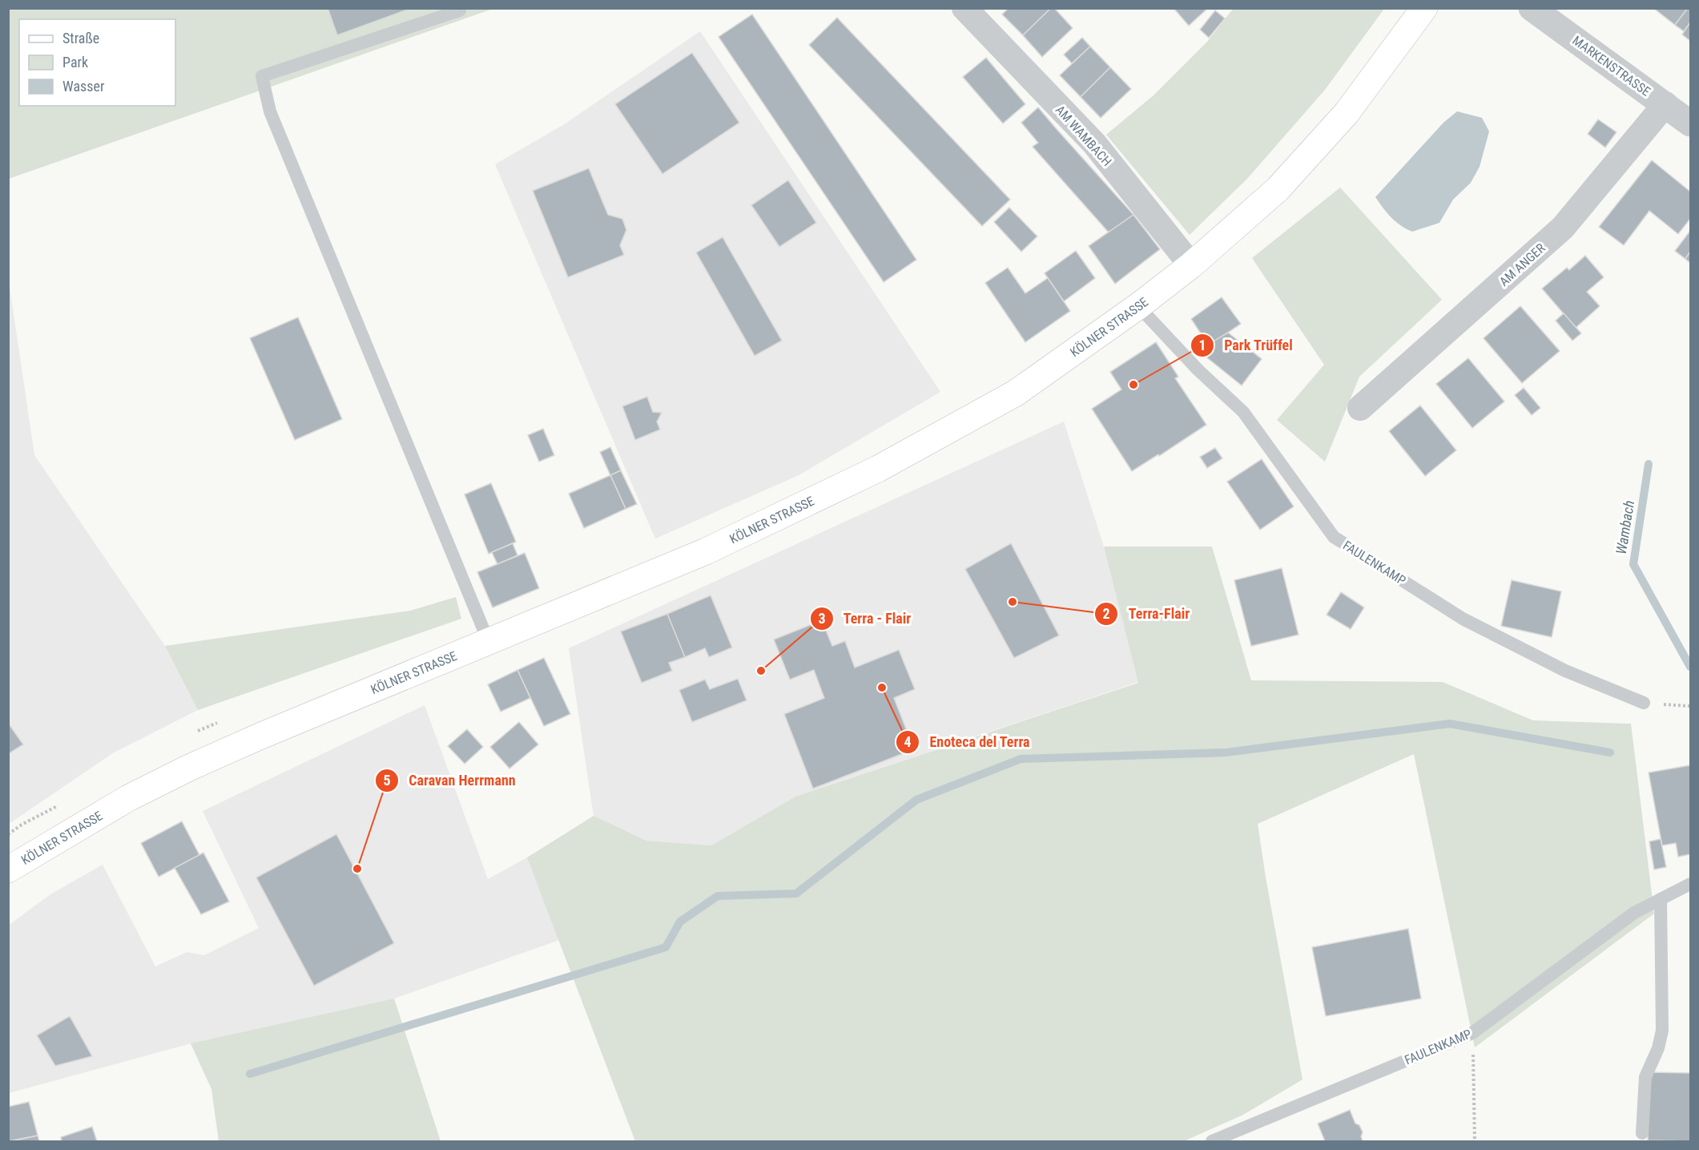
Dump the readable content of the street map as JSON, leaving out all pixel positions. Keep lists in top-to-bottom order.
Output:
{
  "streets": {
    "main road": ["KÖLNER STRASSE"],
    "street": ["MARKENSTRASSE", "AM WAMBACH", "AM ANGER"],
    "lane": ["FAULENKAMP"]
  },
  "crossings": [
    ["MARKENSTRASSE", "AM ANGER"],
    ["AM WAMBACH", "KÖLNER STRASSE"],
    ["KÖLNER STRASSE", "FAULENKAMP"]
  ],
  "water": ["Wambach"],
  "places": [
    "Park Trüffel",
    "Terra-Flair",
    "Terra - Flair",
    "Enoteca del Terra",
    "Caravan Herrmann"
  ],
  "legend": ["Straße", "Park", "Wasser"]
}
